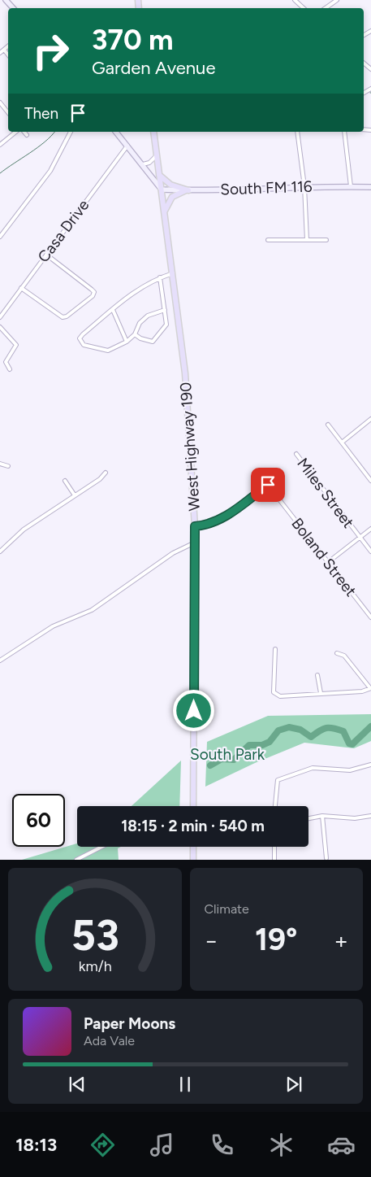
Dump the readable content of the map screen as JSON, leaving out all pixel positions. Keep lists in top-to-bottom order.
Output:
{
  "streets": {
    "main road": ["South FM 116", "West Highway 190"],
    "street": ["Casa Drive", "Miles Street", "Boland Street"]
  },
  "crossings": [
    ["South FM 116", "West Highway 190"]
  ],
  "parks": ["South Park"],
  "page": {
    "turn": ["370 m", "Garden Avenue"],
    "then": "Then",
    "limit": "60",
    "trip": "18:15 · 2 min · 540 m",
    "tile": "Climate",
    "heat": ["−", "19°", "+"],
    "song": ["Paper Moons", "Ada Vale"],
    "tabs": "18:13",
    "gauge": ["53", "km/h"]
  }
}
